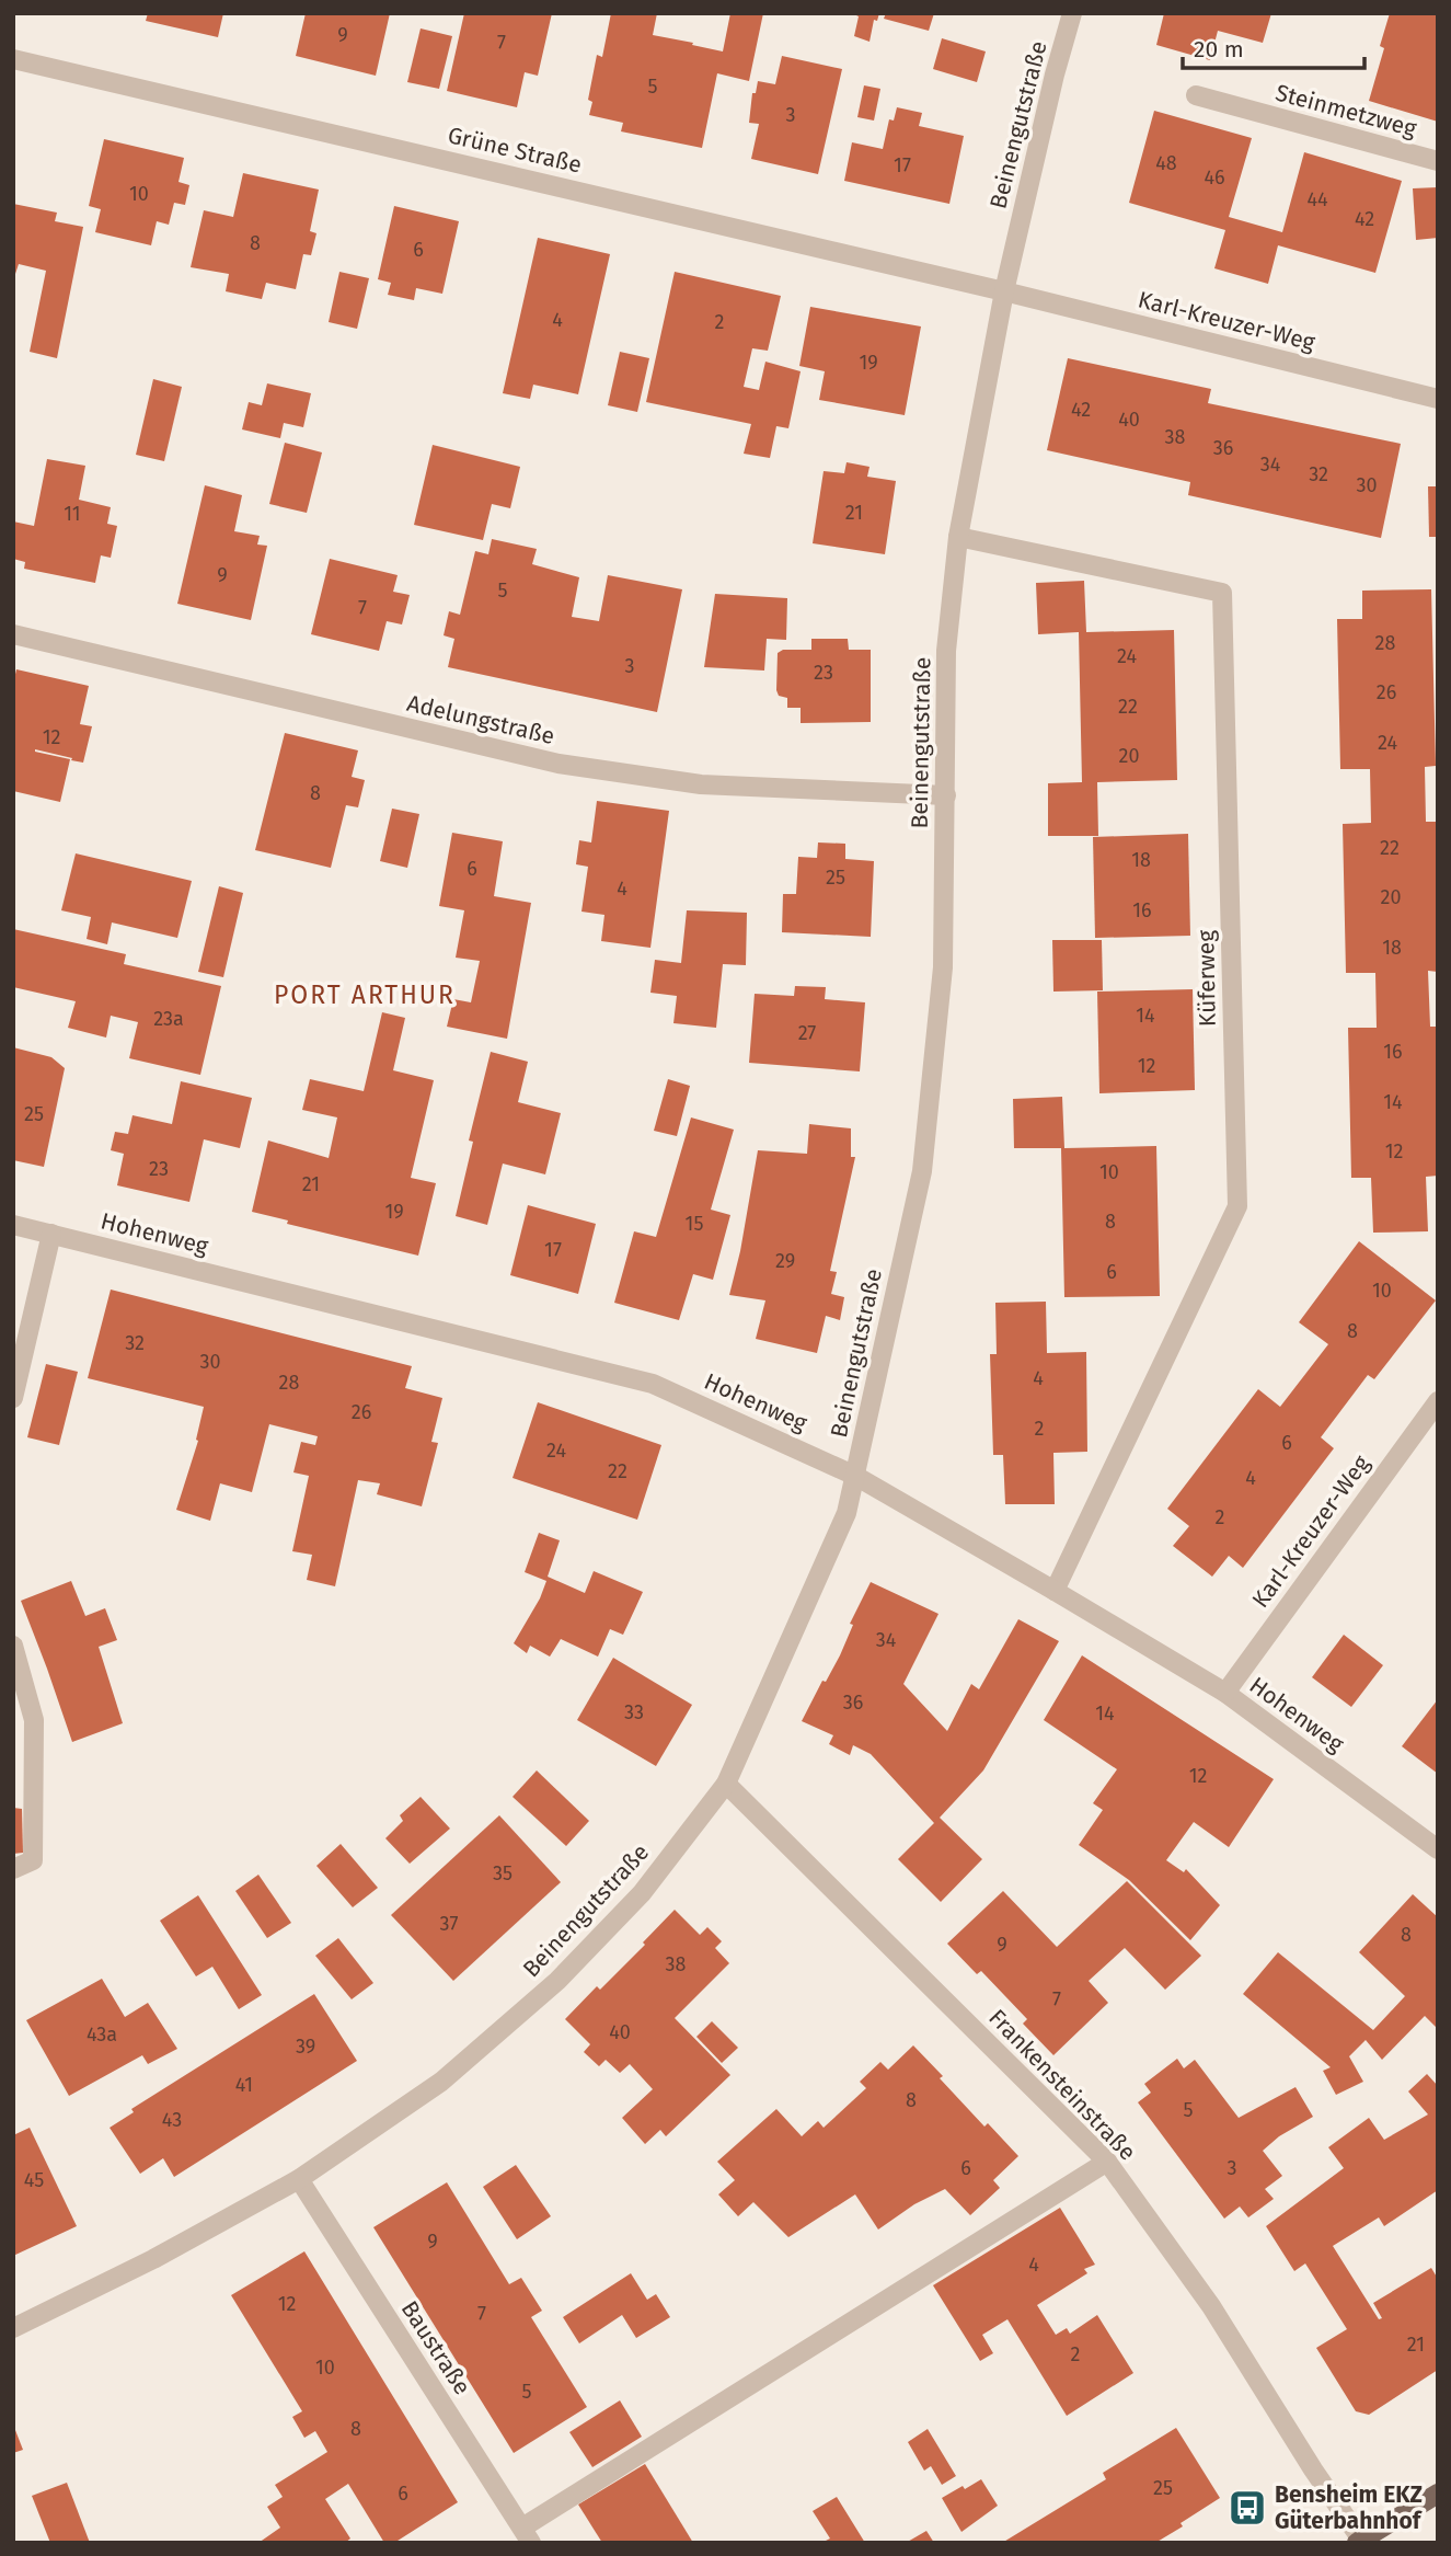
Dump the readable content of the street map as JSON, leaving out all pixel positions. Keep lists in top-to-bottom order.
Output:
{
  "streets": {
    "street": [
      "Steinmetzweg",
      "Beinengutstraße",
      "Grüne Straße",
      "Karl-Kreuzer-Weg",
      "Adelungstraße",
      "Küferweg",
      "Hohenweg",
      "Frankensteinstraße",
      "Baustraße"
    ]
  },
  "crossings": [
    ["Beinengutstraße", "Grüne Straße"],
    ["Beinengutstraße", "Karl-Kreuzer-Weg"],
    ["Beinengutstraße", "Adelungstraße"],
    ["Beinengutstraße", "Küferweg"],
    ["Beinengutstraße", "Hohenweg"],
    ["Beinengutstraße", "Frankensteinstraße"],
    ["Beinengutstraße", "Baustraße"],
    ["Grüne Straße", "Karl-Kreuzer-Weg"],
    ["Karl-Kreuzer-Weg", "Hohenweg"],
    ["Küferweg", "Hohenweg"]
  ],
  "districts": ["PORT ARTHUR"],
  "places": {
    "bus stop": ["Bensheim EKZ Güterbahnhof"]
  },
  "house_numbers": [
    "9",
    "7",
    "5",
    "3",
    "48",
    "17",
    "46",
    "10",
    "44",
    "42",
    "8",
    "6",
    "4",
    "2",
    "19",
    "42",
    "40",
    "38",
    "36",
    "34",
    "32",
    "30",
    "21",
    "11",
    "9",
    "5",
    "7",
    "28",
    "24",
    "3",
    "23",
    "26",
    "22",
    "12",
    "24",
    "20",
    "8",
    "22",
    "18",
    "6",
    "25",
    "4",
    "20",
    "16",
    "18",
    "14",
    "23a",
    "27",
    "16",
    "12",
    "14",
    "25",
    "12",
    "23",
    "10",
    "21",
    "19",
    "8",
    "15",
    "17",
    "29",
    "6",
    "10",
    "8",
    "32",
    "30",
    "4",
    "28",
    "26",
    "2",
    "6",
    "24",
    "22",
    "4",
    "2",
    "34",
    "36",
    "33",
    "14",
    "12",
    "35",
    "37",
    "8",
    "9",
    "38",
    "7",
    "40",
    "43a",
    "39",
    "41",
    "8",
    "5",
    "43",
    "6",
    "3",
    "45",
    "9",
    "4",
    "12",
    "7",
    "21",
    "2",
    "10",
    "5",
    "8",
    "25",
    "6"
  ],
  "scale_bar": "20 m"
}
